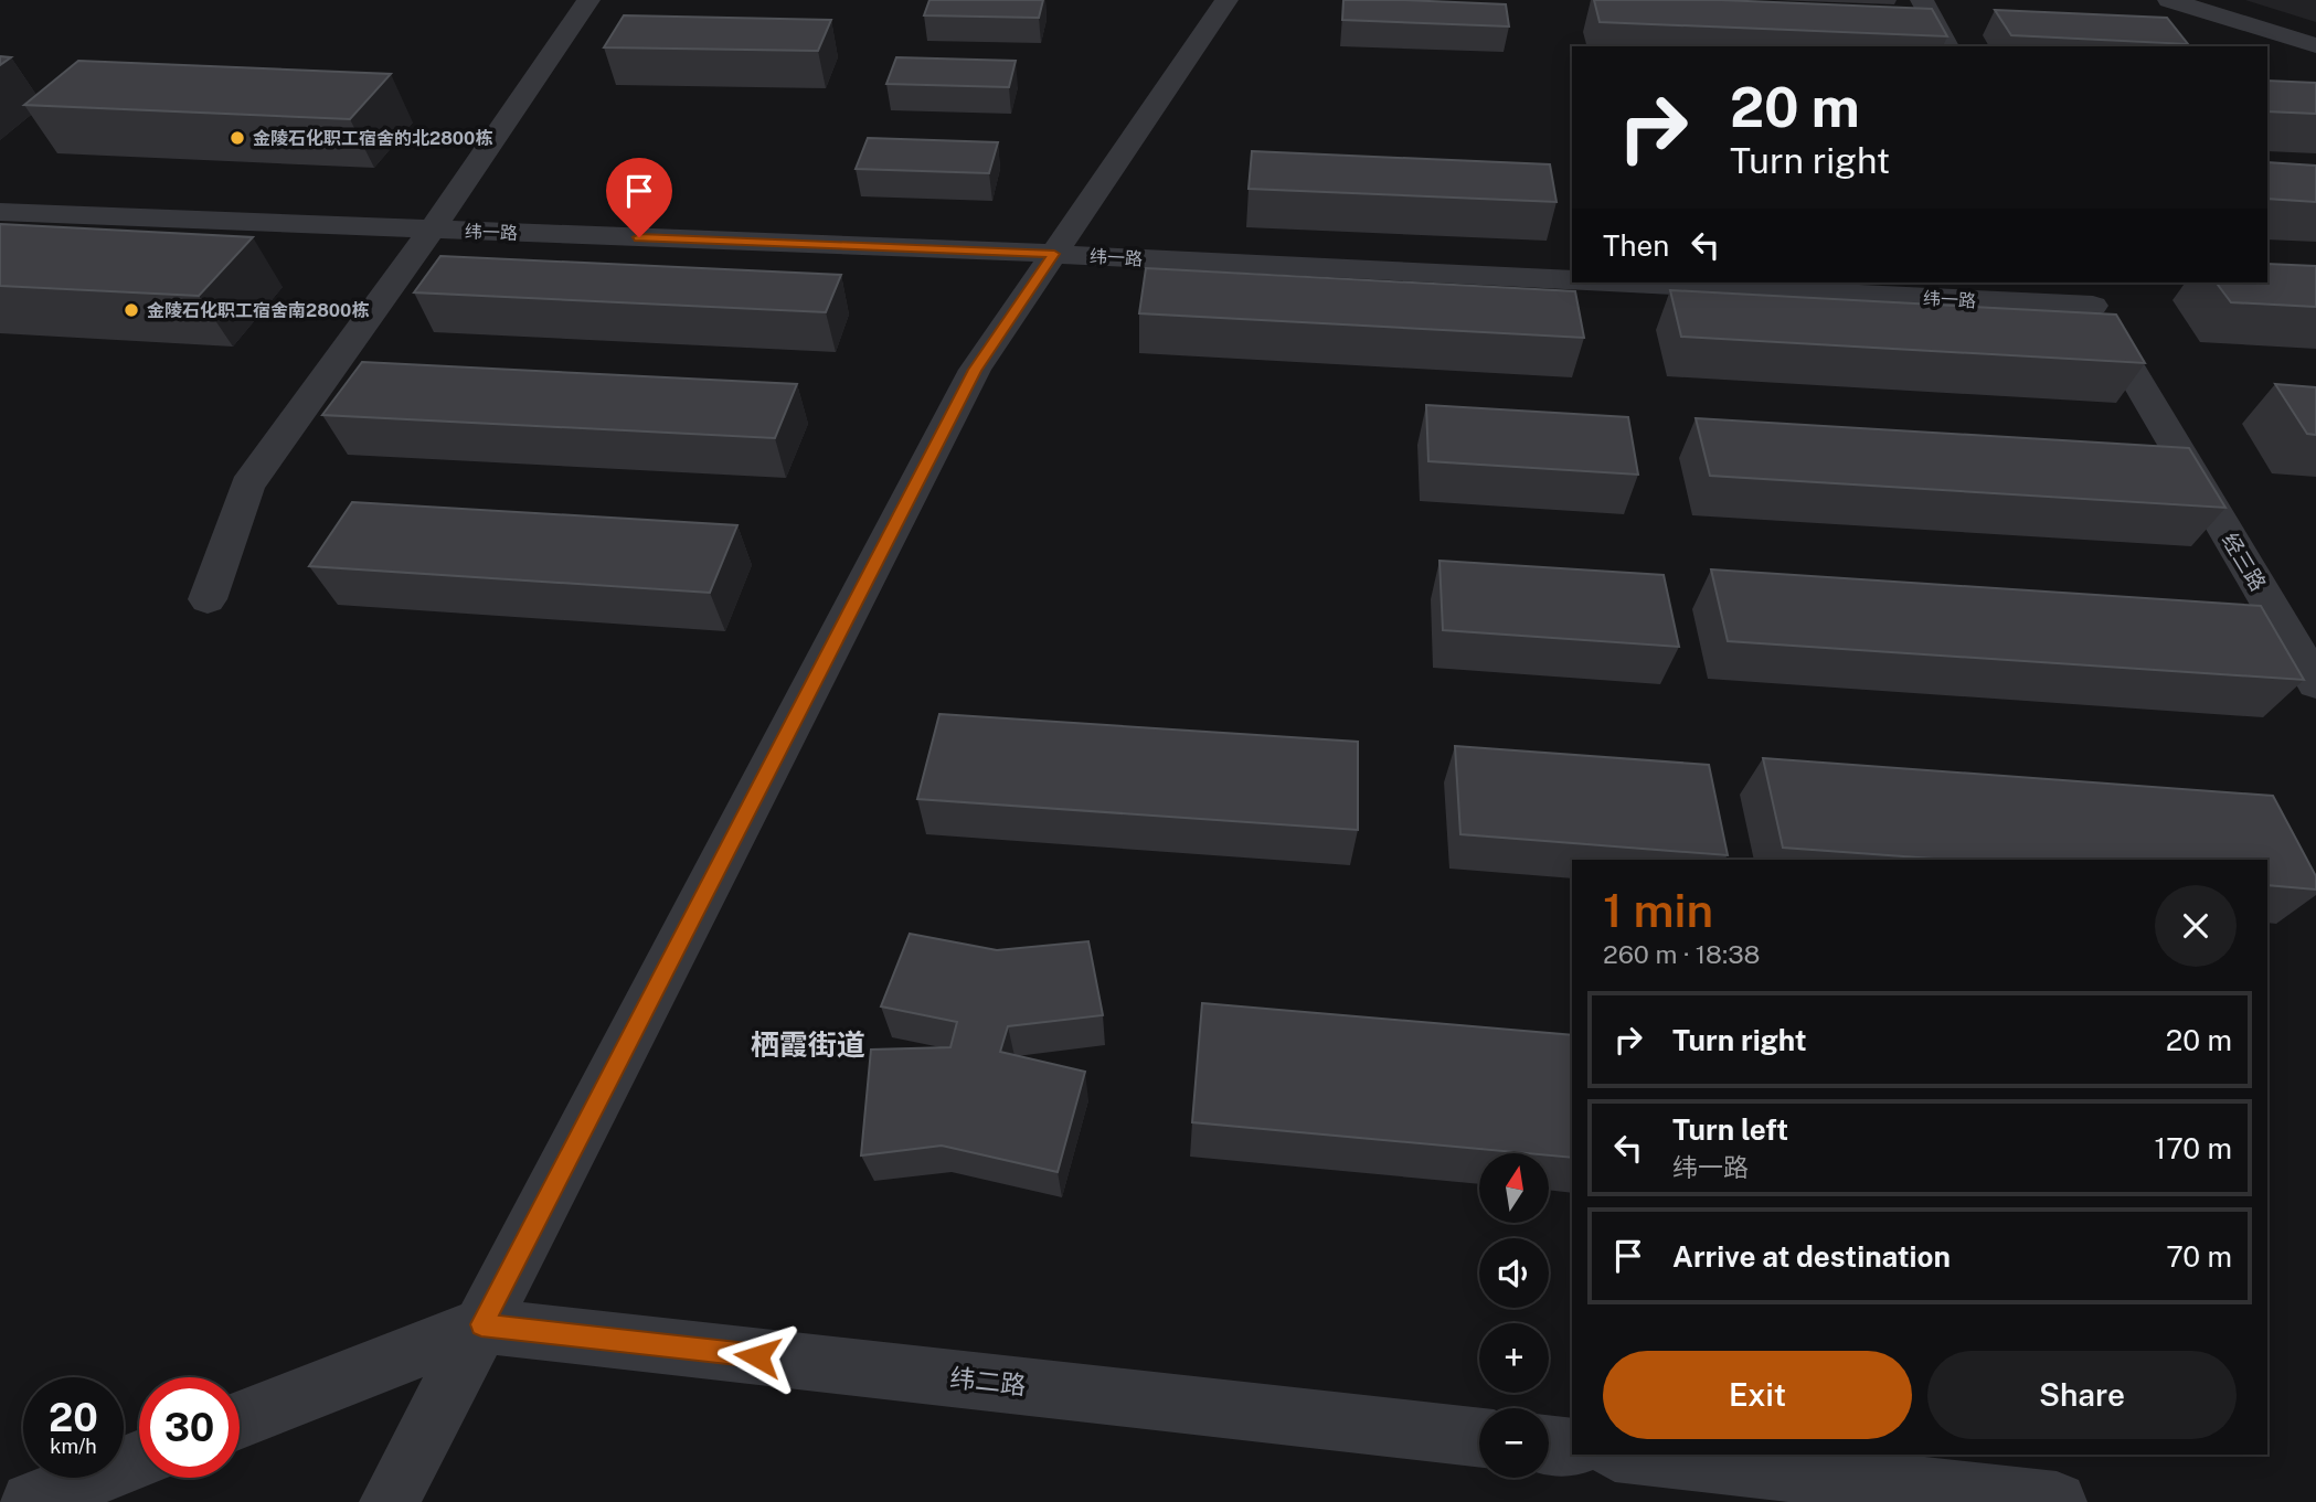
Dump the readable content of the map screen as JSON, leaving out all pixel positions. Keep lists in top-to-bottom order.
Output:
{
  "streets": {
    "street": ["纬一路", "经三路", "纬二路"]
  },
  "crossings": [
    ["纬一路", "经三路"]
  ],
  "districts": ["栖霞街道"],
  "places": ["金陵石化职工宿舍的北2800栋", "金陵石化职工宿舍南2800栋"],
  "north": "top",
  "page": {
    "turn": ["20 m", "Turn right"],
    "then": "Then",
    "heading": ["1 min", "260 m · 18:38"],
    "list": [
      {
        "name": "Turn right",
        "value": "20 m"
      },
      {
        "name": "Turn left",
        "note": "纬一路",
        "value": "170 m"
      },
      {
        "name": "Arrive at destination",
        "value": "70 m"
      }
    ],
    "map_buttons": ["+", "−"],
    "buttons": ["Exit", "Share"],
    "speed": "20 km/h",
    "limit": "30"
  }
}
